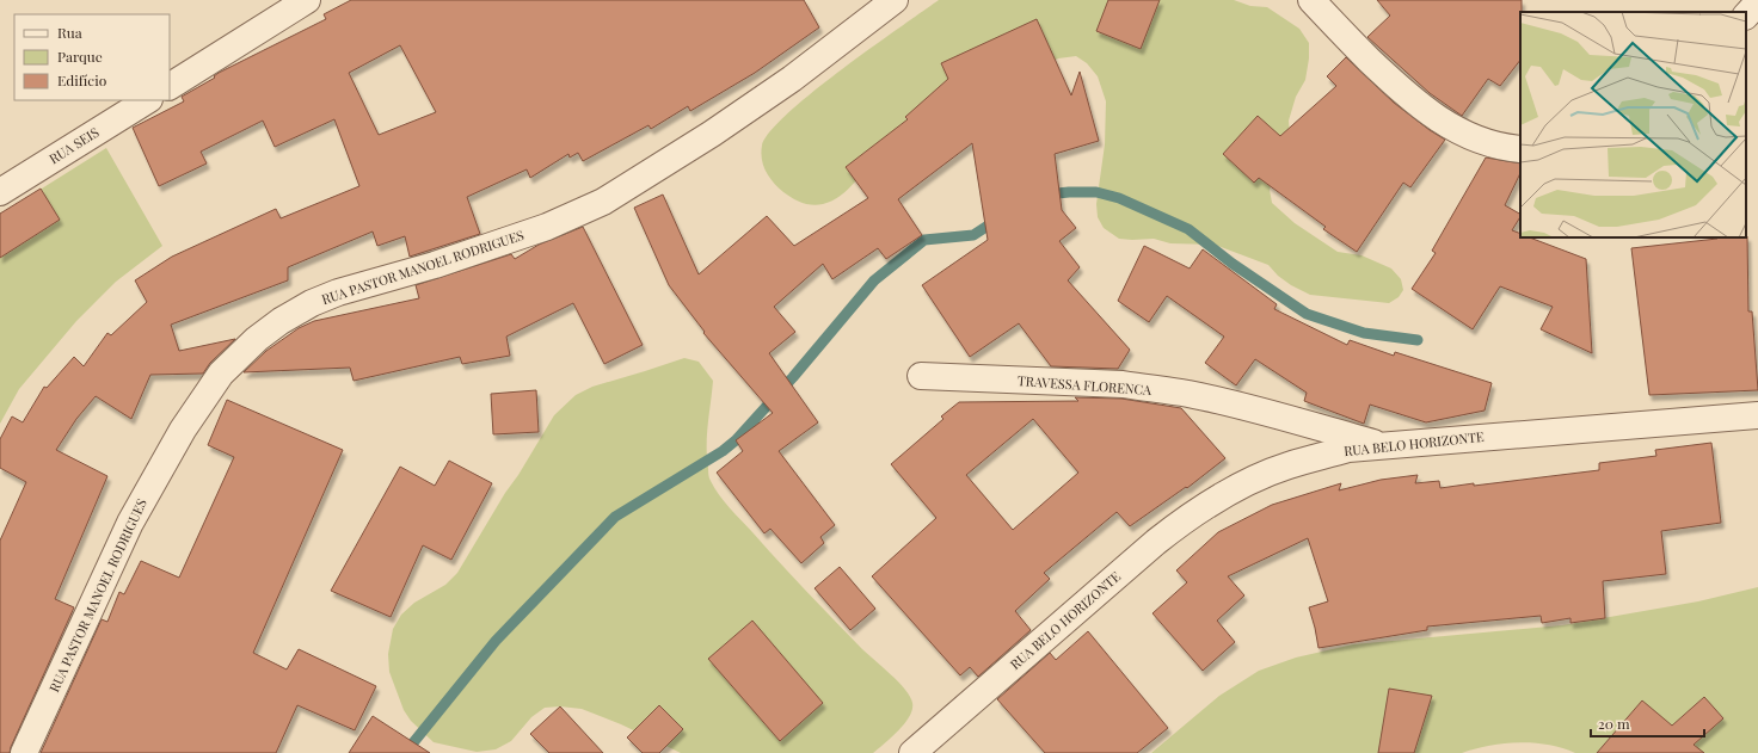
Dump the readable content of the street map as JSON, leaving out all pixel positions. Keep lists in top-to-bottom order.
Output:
{
  "streets": {
    "street": [
      "RUA SEIS",
      "RUA PASTOR MANOEL RODRIGUES",
      "TRAVESSA FLORENCA",
      "RUA BELO HORIZONTE"
    ]
  },
  "crossings": [
    ["TRAVESSA FLORENCA", "RUA BELO HORIZONTE"]
  ],
  "legend": ["Rua", "Parque", "Edifício"],
  "scale_bar": "20 m"
}
